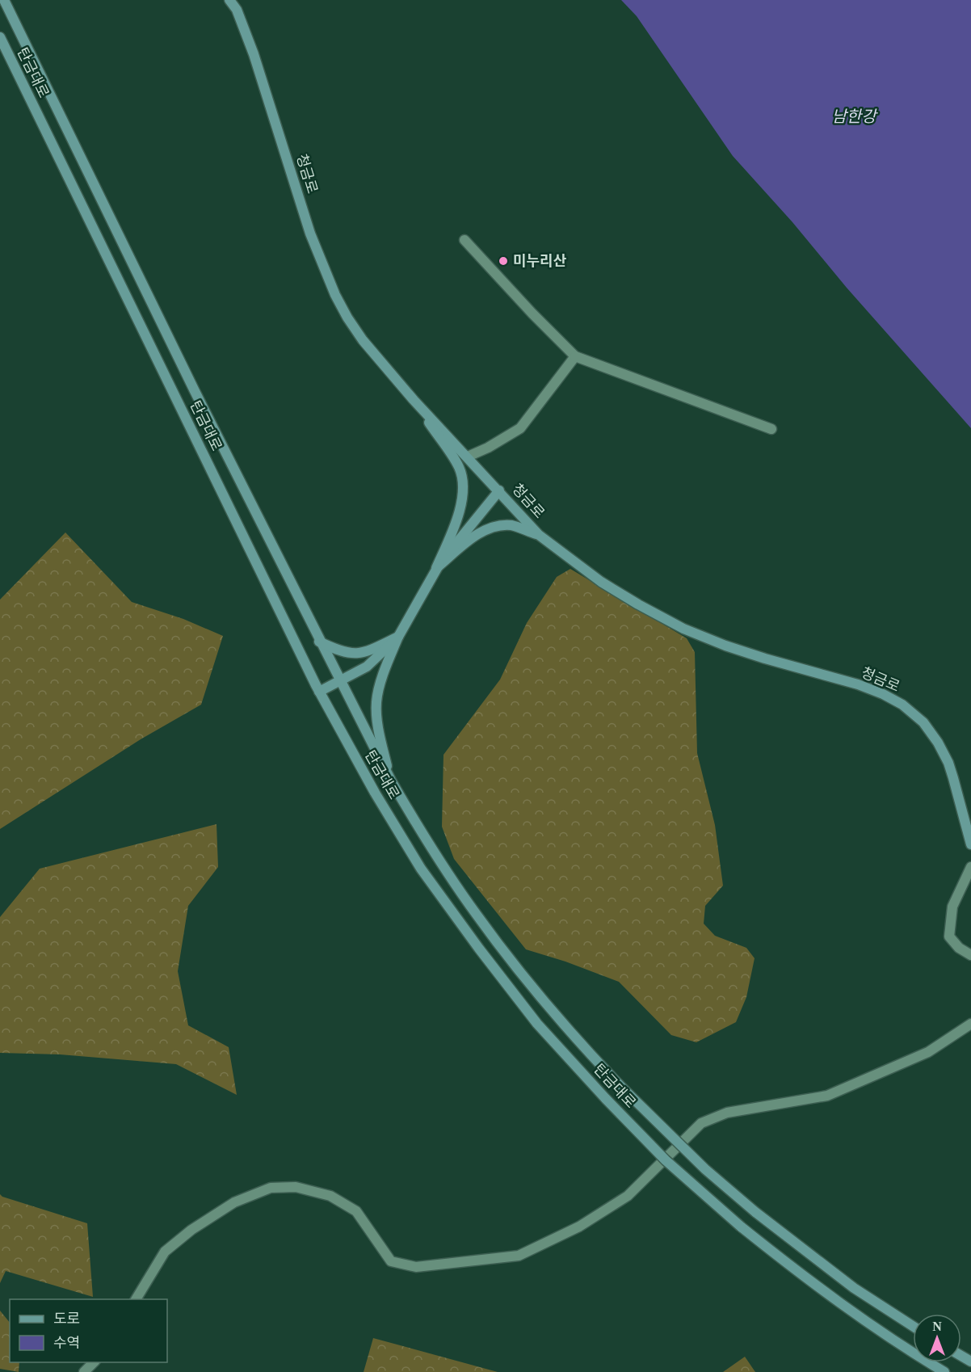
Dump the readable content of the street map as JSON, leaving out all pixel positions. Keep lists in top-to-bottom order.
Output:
{
  "streets": {
    "main road": ["탄금대로", "청금로"]
  },
  "water": ["남한강"],
  "places": ["미누리산"],
  "legend": ["도로", "수역"],
  "north": "top"
}
